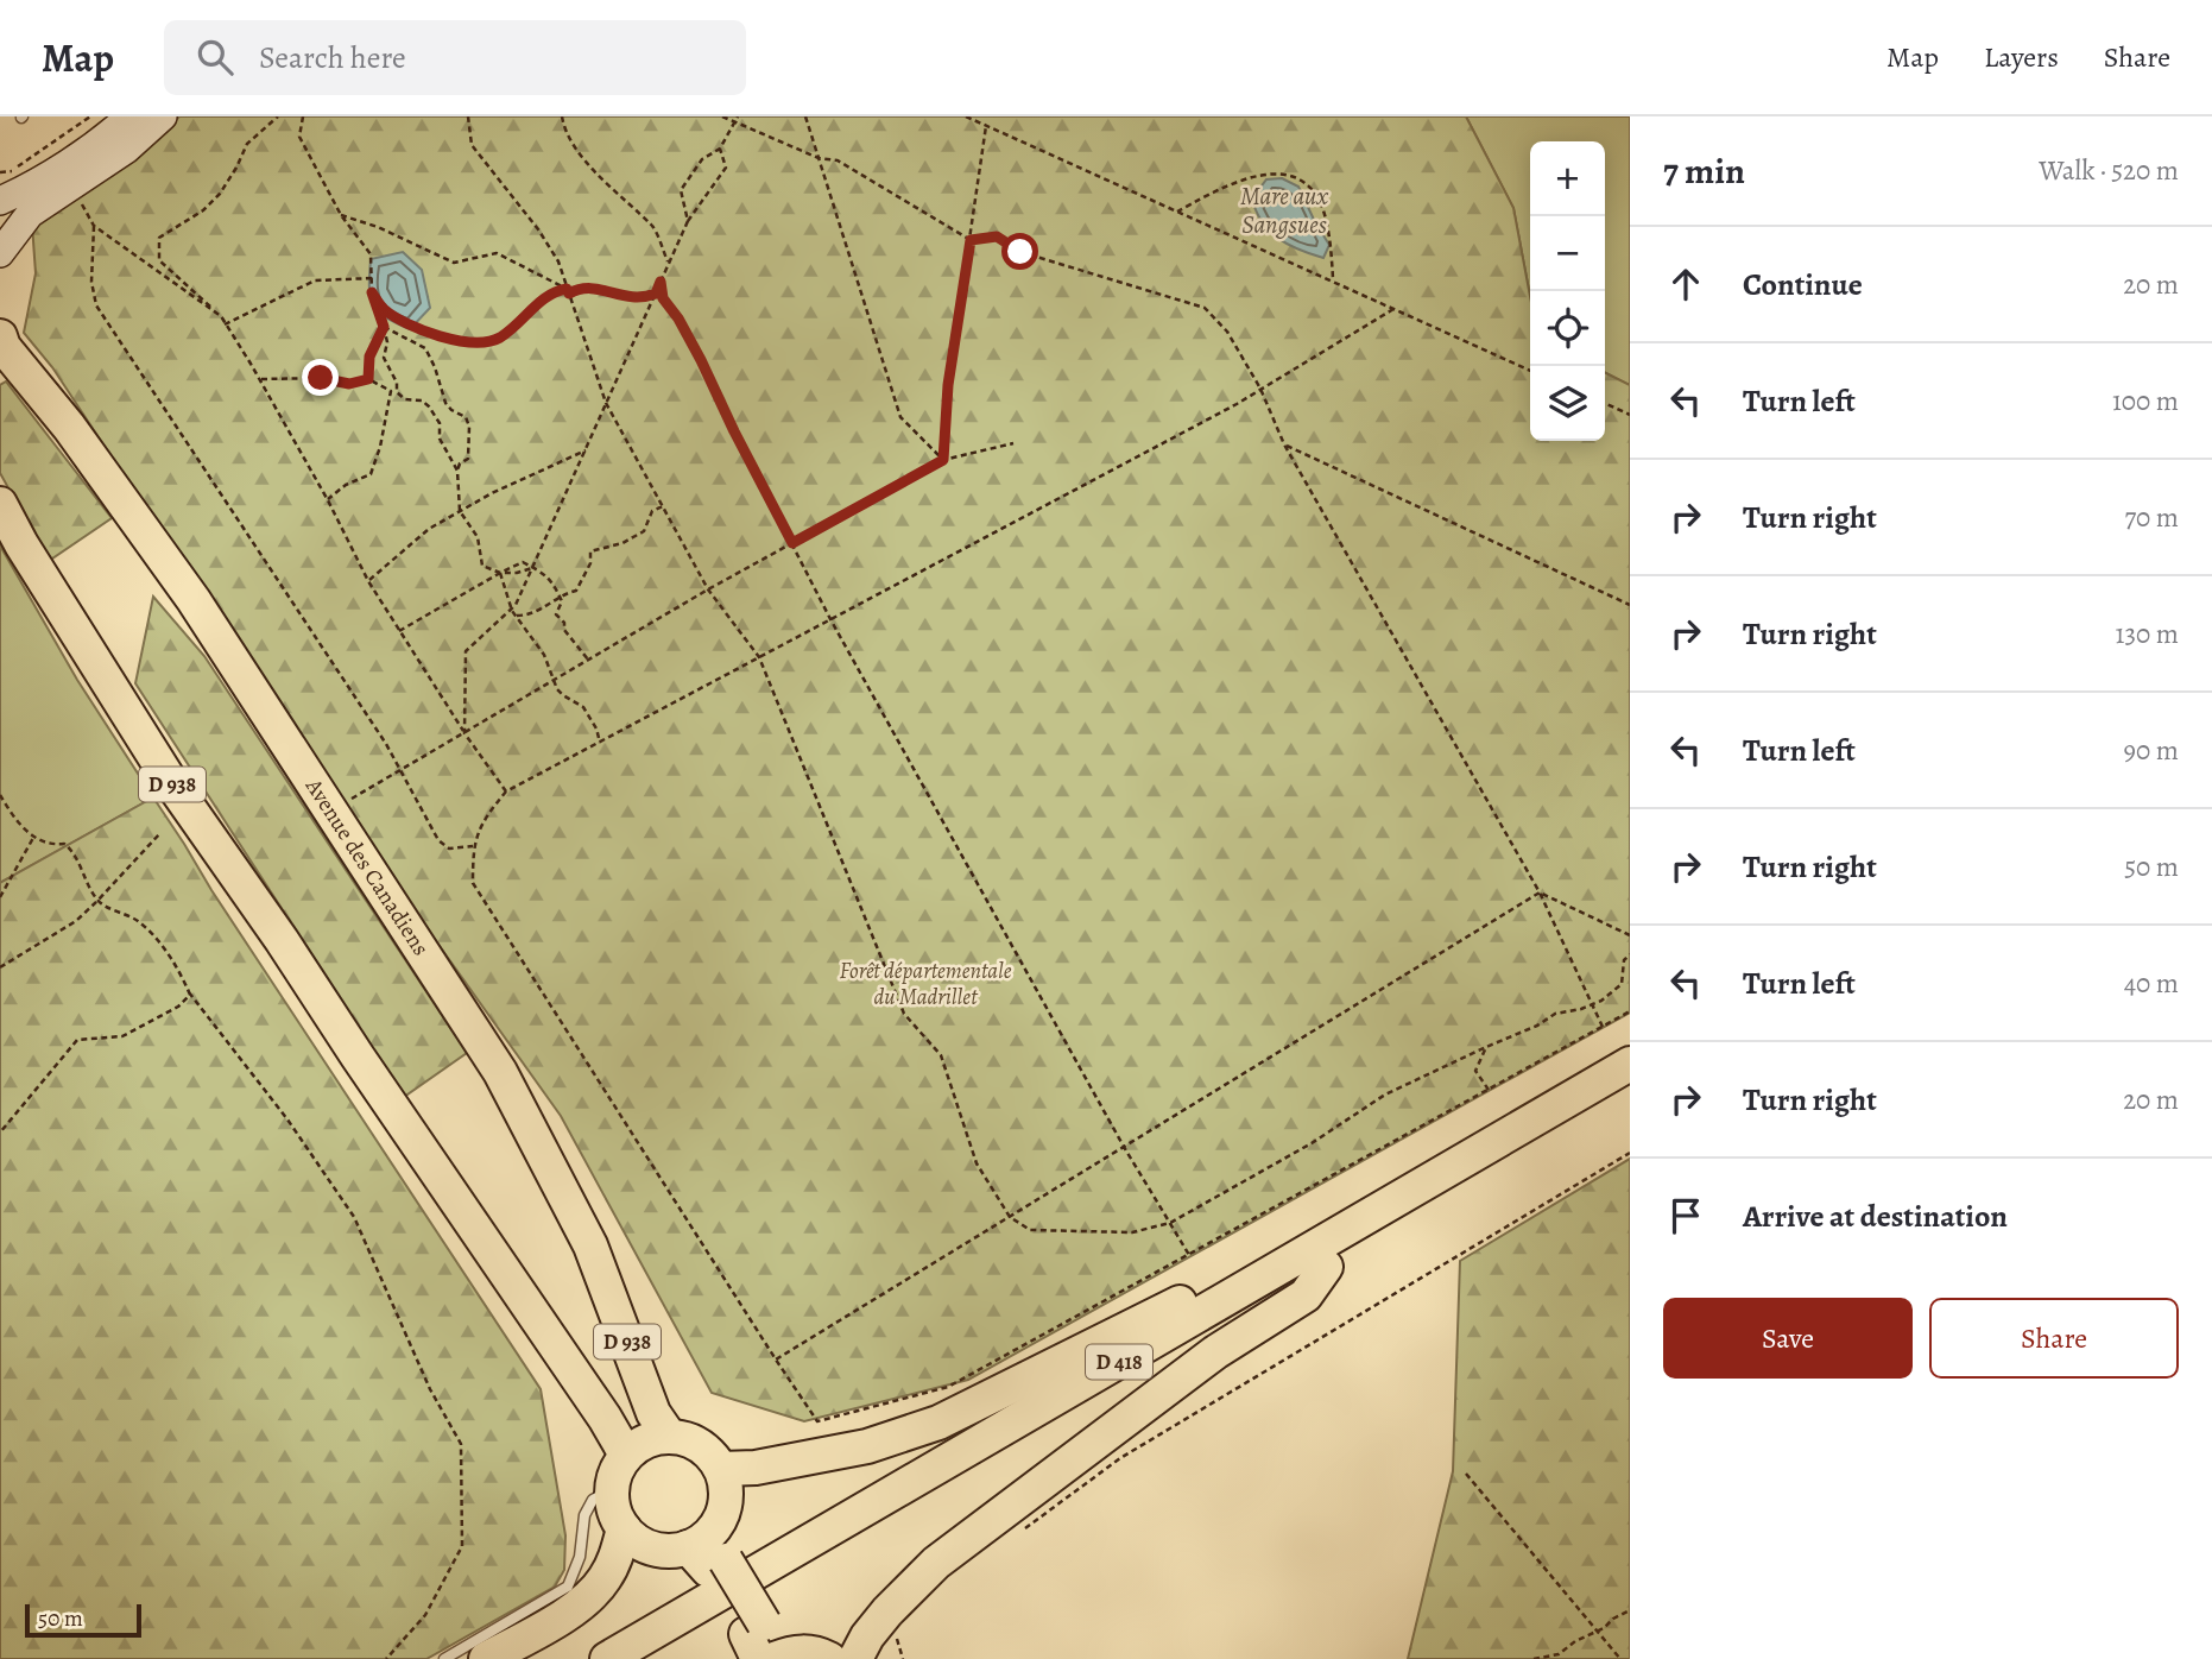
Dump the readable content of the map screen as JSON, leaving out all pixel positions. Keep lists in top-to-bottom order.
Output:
{
  "streets": {
    "highway": ["D 938", "Avenue des Canadiens", "D 418"]
  },
  "crossings": [
    ["D 938", "Avenue des Canadiens"]
  ],
  "water": ["Mare aux Sangsues"],
  "parks": ["Forêt départementale du Madrillet"],
  "scale_bar": "50 m",
  "page": {
    "header": "Map",
    "search": "Search here",
    "nav": ["Map", "Layers", "Share"],
    "heading": ["7 min", "Walk · 520 m"],
    "map_buttons": ["+", "−"],
    "list": [
      ["Continue", "20 m"],
      ["Turn left", "100 m"],
      ["Turn right", "70 m"],
      ["Turn right", "130 m"],
      ["Turn left", "90 m"],
      ["Turn right", "50 m"],
      ["Turn left", "40 m"],
      ["Turn right", "20 m"],
      "Arrive at destination"
    ],
    "buttons": ["Save", "Share"],
    "scale": "50 m"
  }
}
